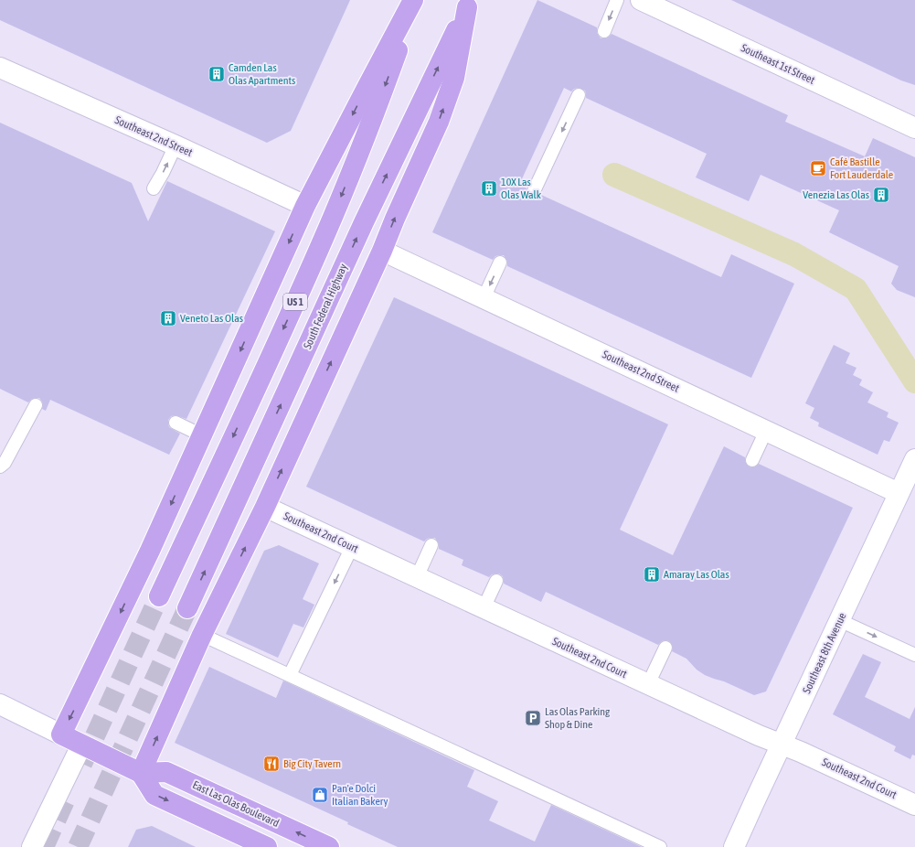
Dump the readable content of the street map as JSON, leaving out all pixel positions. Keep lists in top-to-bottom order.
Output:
{
  "streets": {
    "main road": ["US 1", "South Federal Highway", "East Las Olas Boulevard"],
    "street": [
      "Southeast 1st Street",
      "Southeast 2nd Street",
      "Southeast 2nd Court",
      "Southeast 8th Avenue"
    ]
  },
  "crossings": [
    ["Southeast 2nd Street", "Southeast 8th Avenue"],
    ["Southeast 2nd Court", "Southeast 8th Avenue"]
  ],
  "one_way": ["East Las Olas Boulevard"],
  "places": {
    "building": [
      "Camden Las Olas Apartments",
      "10X Las Olas Walk",
      "Venezia Las Olas",
      "Veneto Las Olas",
      "Amaray Las Olas"
    ],
    "cafe": ["Café Bastille Fort Lauderdale"],
    "parking": ["Las Olas Parking Shop & Dine"],
    "restaurant": ["Big City Tavern"],
    "shop": ["Pan'e Dolci Italian Bakery"]
  }
}
